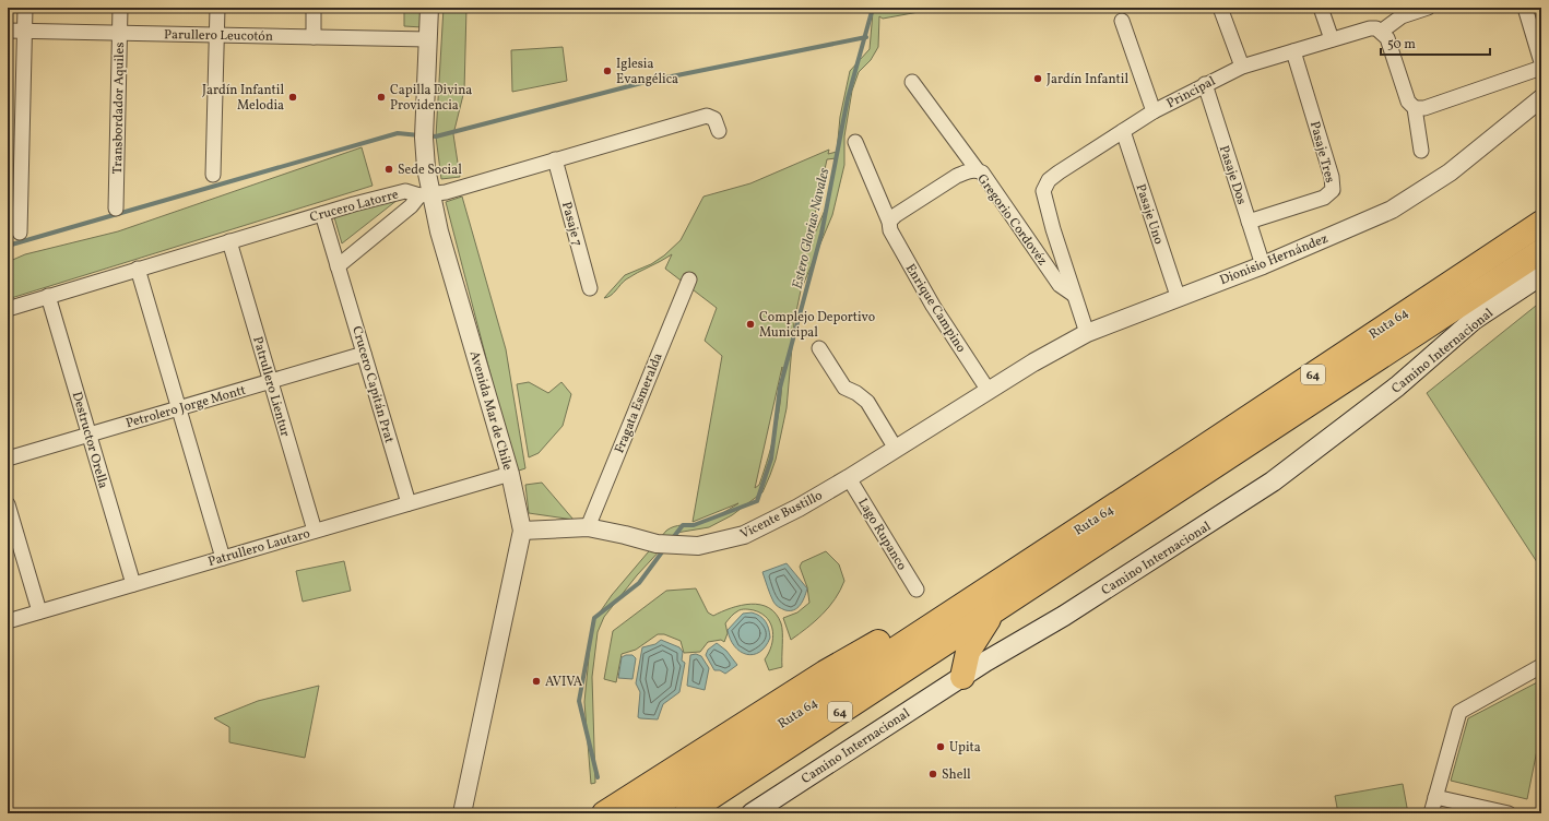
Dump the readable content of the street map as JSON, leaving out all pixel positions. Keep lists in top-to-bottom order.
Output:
{
  "streets": {
    "highway": ["Ruta 64", "64"],
    "main road": ["Camino Internacional"],
    "street": [
      "Parullero Leucotón",
      "Principal",
      "Transbordador Aquiles",
      "Pasaje Tres",
      "Pasaje Dos",
      "Crucero Latorre",
      "Pasaje Uno",
      "Gregorio Cordovéz",
      "Pasaje 7",
      "Dionisio Hernández",
      "Enrique Campino",
      "Crucero Capitán Prat",
      "Patrullero Lientur",
      "Fragata Esmeralda",
      "Petrolero Jorge Montt",
      "Avenida Mar de Chile",
      "Destructor Orella",
      "Vicente Bustillo",
      "Lago Rupanco",
      "Patrullero Lautaro"
    ]
  },
  "crossings": [
    ["Parullero Leucotón", "Transbordador Aquiles"],
    ["Parullero Leucotón", "Avenida Mar de Chile"],
    ["Principal", "Pasaje Tres"],
    ["Principal", "Pasaje Dos"],
    ["Principal", "Pasaje Uno"],
    ["Principal", "Gregorio Cordovéz"],
    ["Pasaje Tres", "Pasaje Dos"],
    ["Pasaje Dos", "Dionisio Hernández"],
    ["Crucero Latorre", "Pasaje 7"],
    ["Crucero Latorre", "Crucero Capitán Prat"],
    ["Crucero Latorre", "Patrullero Lientur"],
    ["Crucero Latorre", "Avenida Mar de Chile"],
    ["Crucero Latorre", "Destructor Orella"],
    ["Pasaje Uno", "Dionisio Hernández"],
    ["Gregorio Cordovéz", "Enrique Campino"],
    ["Dionisio Hernández", "Enrique Campino"],
    ["Dionisio Hernández", "Vicente Bustillo"],
    ["Enrique Campino", "Vicente Bustillo"],
    ["Crucero Capitán Prat", "Petrolero Jorge Montt"],
    ["Crucero Capitán Prat", "Patrullero Lautaro"],
    ["Patrullero Lientur", "Petrolero Jorge Montt"],
    ["Patrullero Lientur", "Patrullero Lautaro"],
    ["Fragata Esmeralda", "Vicente Bustillo"],
    ["Petrolero Jorge Montt", "Destructor Orella"],
    ["Avenida Mar de Chile", "Vicente Bustillo"],
    ["Avenida Mar de Chile", "Patrullero Lautaro"],
    ["Destructor Orella", "Patrullero Lautaro"],
    ["Vicente Bustillo", "Lago Rupanco"]
  ],
  "water": ["Estero Glorias Navales"],
  "places": [
    "Iglesia Evangélica",
    "Jardín Infantil",
    "Jardín Infantil Melodia",
    "Capilla Divina Providencia",
    "Sede Social",
    "Complejo Deportivo Municipal",
    "AVIVA",
    "Upita",
    "Shell"
  ],
  "scale_bar": "50 m"
}
